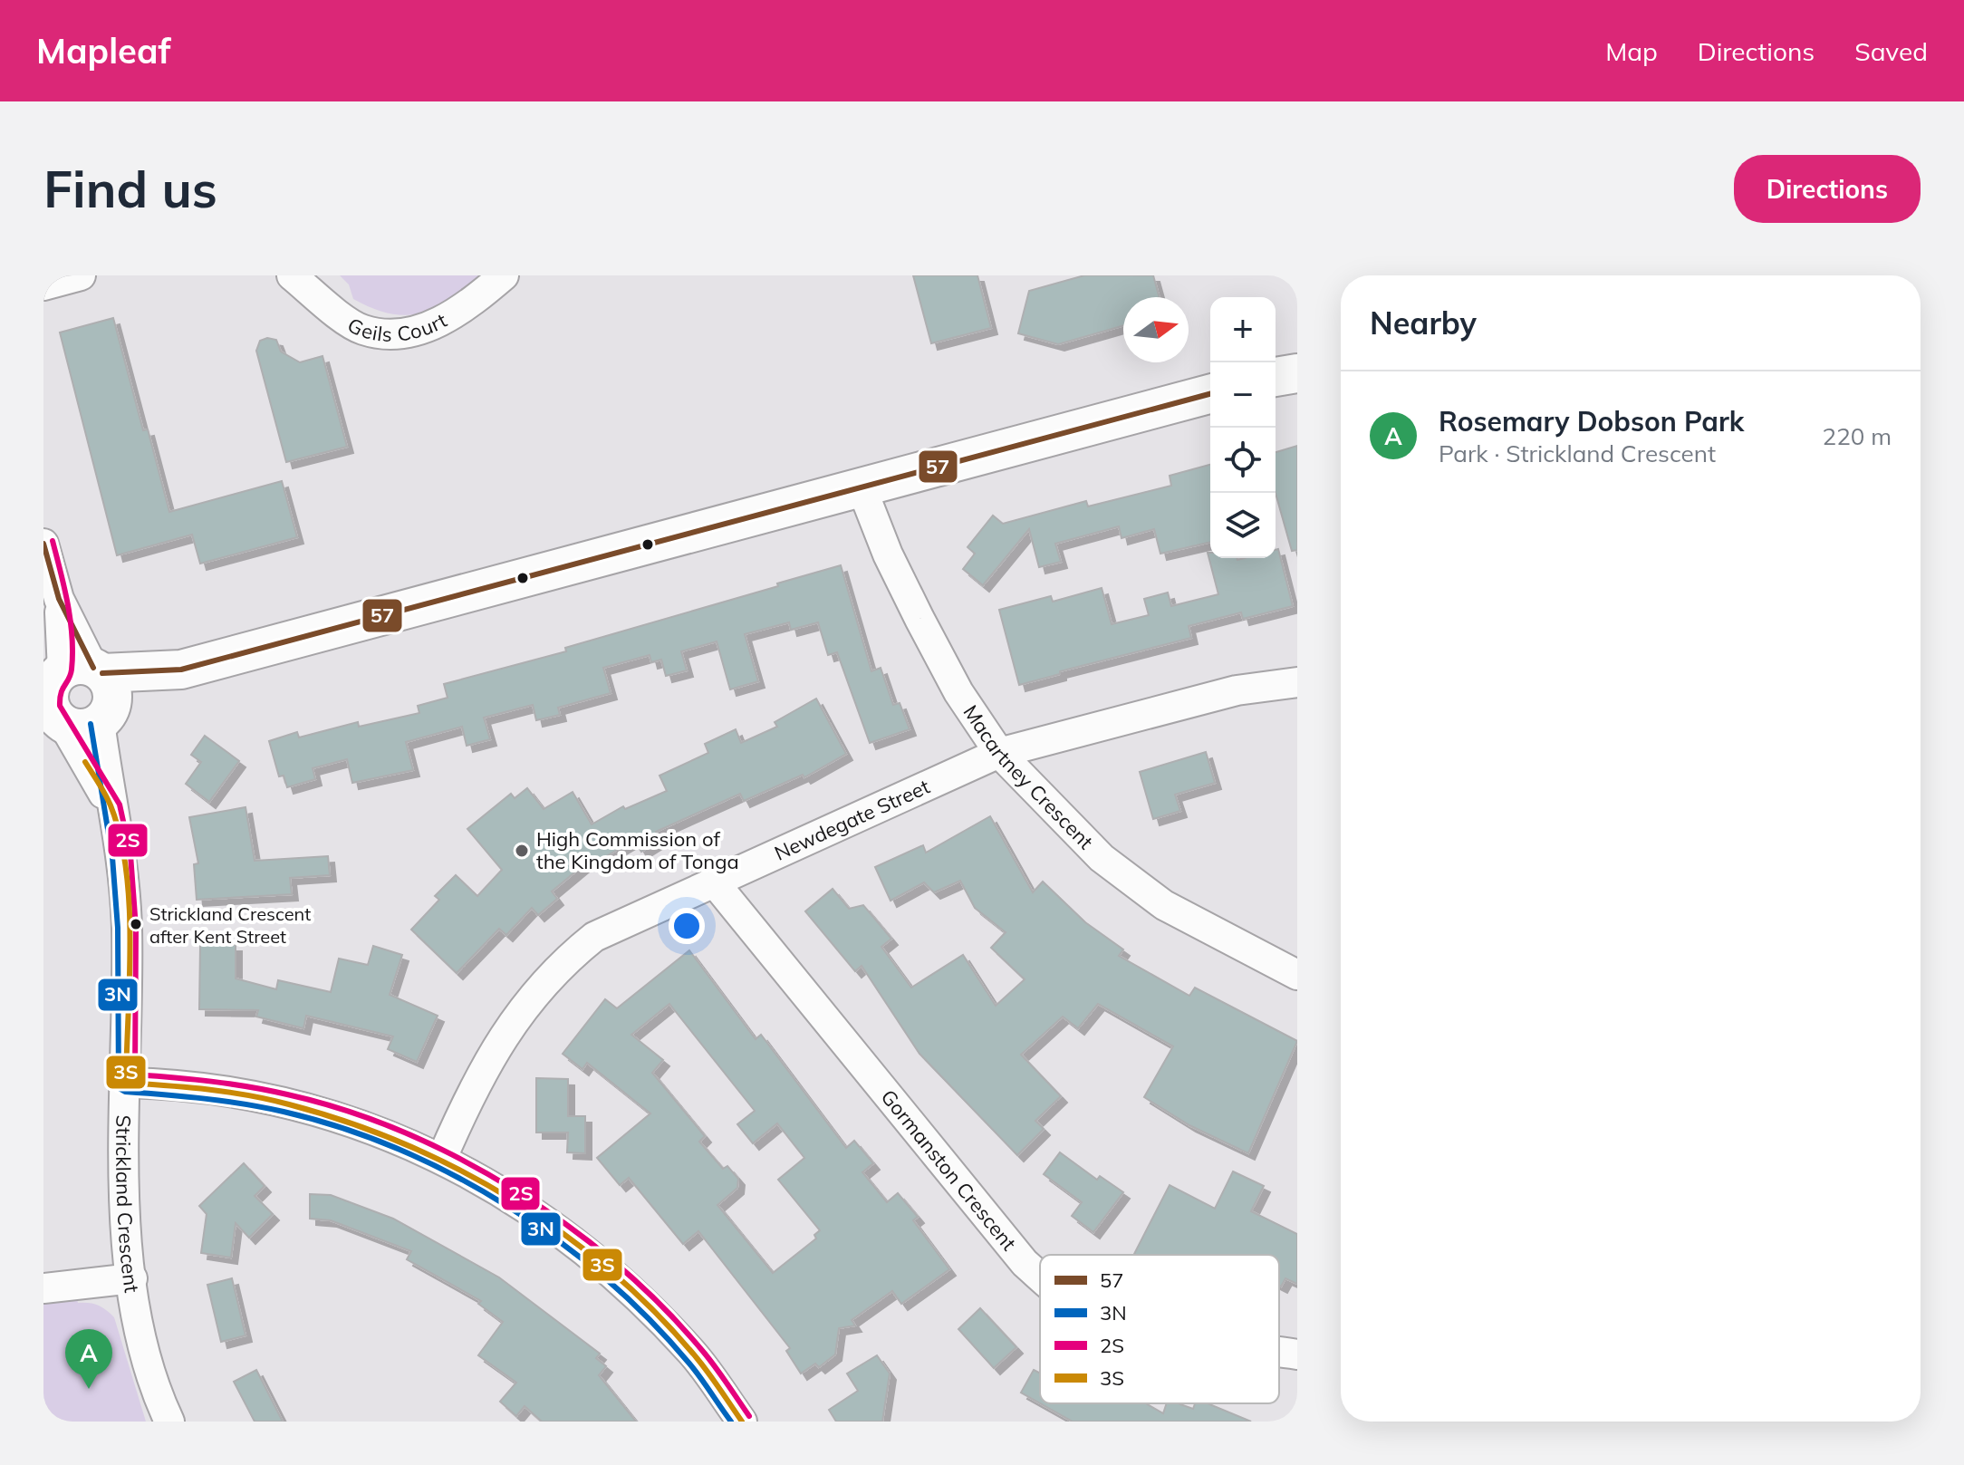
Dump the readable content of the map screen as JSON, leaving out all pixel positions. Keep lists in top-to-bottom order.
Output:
{
  "streets": {
    "street": [
      "Geils Court",
      "Macartney Crescent",
      "Newdegate Street",
      "Gormanston Crescent",
      "Strickland Crescent"
    ]
  },
  "crossings": [
    ["Macartney Crescent", "Newdegate Street"],
    ["Newdegate Street", "Gormanston Crescent"]
  ],
  "places": ["High Commission of the Kingdom of Tonga", "Strickland Crescent after Kent Street"],
  "lines": [
    "transit line 57",
    "transit line 2S",
    "transit line 3N",
    "transit line 3S"
  ],
  "legend": [
    "57",
    "3N",
    "2S",
    "3S"
  ],
  "north": "right",
  "page": {
    "header": "Mapleaf",
    "nav": ["Map", "Directions", "Saved"],
    "buttons": "Directions",
    "title": "Find us",
    "heading": "Nearby",
    "map_buttons": ["+", "−"],
    "list": [
      {
        "mark": "A",
        "name": "Rosemary Dobson Park",
        "note": "Park · Strickland Crescent",
        "value": "220 m"
      }
    ],
    "pins": "A"
  }
}
